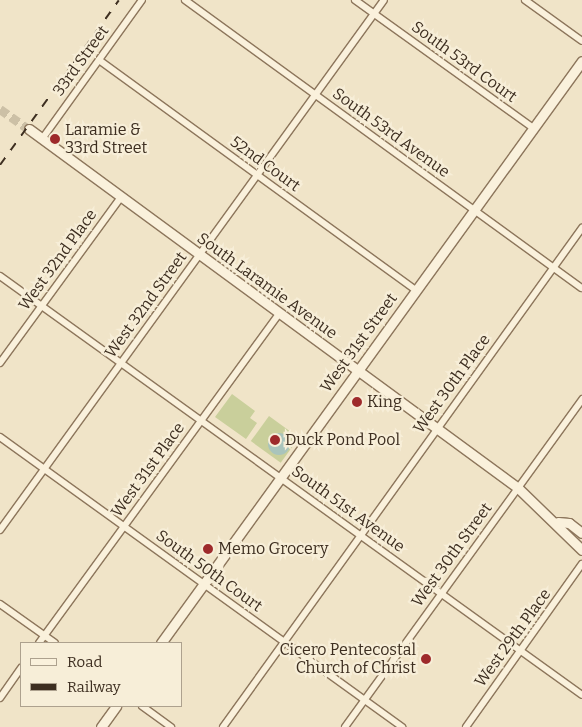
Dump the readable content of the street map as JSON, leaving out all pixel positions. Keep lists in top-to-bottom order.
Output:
{
  "streets": {
    "main road": ["South Laramie Avenue", "West 31st Street"],
    "street": [
      "33rd Street",
      "South 53rd Court",
      "South 53rd Avenue",
      "52nd Court",
      "West 32nd Place",
      "West 32nd Street",
      "West 30th Place",
      "West 31st Place",
      "South 51st Avenue",
      "West 30th Street",
      "South 50th Court",
      "West 29th Place"
    ]
  },
  "crossings": [
    ["33rd Street", "52nd Court"],
    ["33rd Street", "South Laramie Avenue"],
    ["South 53rd Court", "West 32nd Street"],
    ["South 53rd Court", "West 31st Street"],
    ["South 53rd Avenue", "West 32nd Street"],
    ["South 53rd Avenue", "West 31st Street"],
    ["South 53rd Avenue", "West 30th Place"],
    ["52nd Court", "West 32nd Street"],
    ["52nd Court", "West 31st Street"],
    ["West 32nd Place", "South Laramie Avenue"],
    ["West 32nd Place", "South 51st Avenue"],
    ["South Laramie Avenue", "West 32nd Street"],
    ["South Laramie Avenue", "West 31st Street"],
    ["South Laramie Avenue", "West 30th Place"],
    ["South Laramie Avenue", "West 31st Place"],
    ["South Laramie Avenue", "West 30th Street"],
    ["West 32nd Street", "South 51st Avenue"],
    ["West 32nd Street", "South 50th Court"],
    ["West 31st Street", "South 51st Avenue"],
    ["West 31st Street", "South 50th Court"],
    ["West 30th Place", "South 51st Avenue"],
    ["West 30th Place", "South 50th Court"],
    ["West 31st Place", "South 51st Avenue"],
    ["West 31st Place", "South 50th Court"],
    ["South 51st Avenue", "West 30th Street"],
    ["South 51st Avenue", "West 29th Place"],
    ["West 30th Street", "South 50th Court"]
  ],
  "places": [
    "Laramie & 33rd Street",
    "King",
    "Duck Pond Pool",
    "Memo Grocery",
    "Cicero Pentecostal Church of Christ"
  ],
  "legend": ["Road", "Railway"]
}
